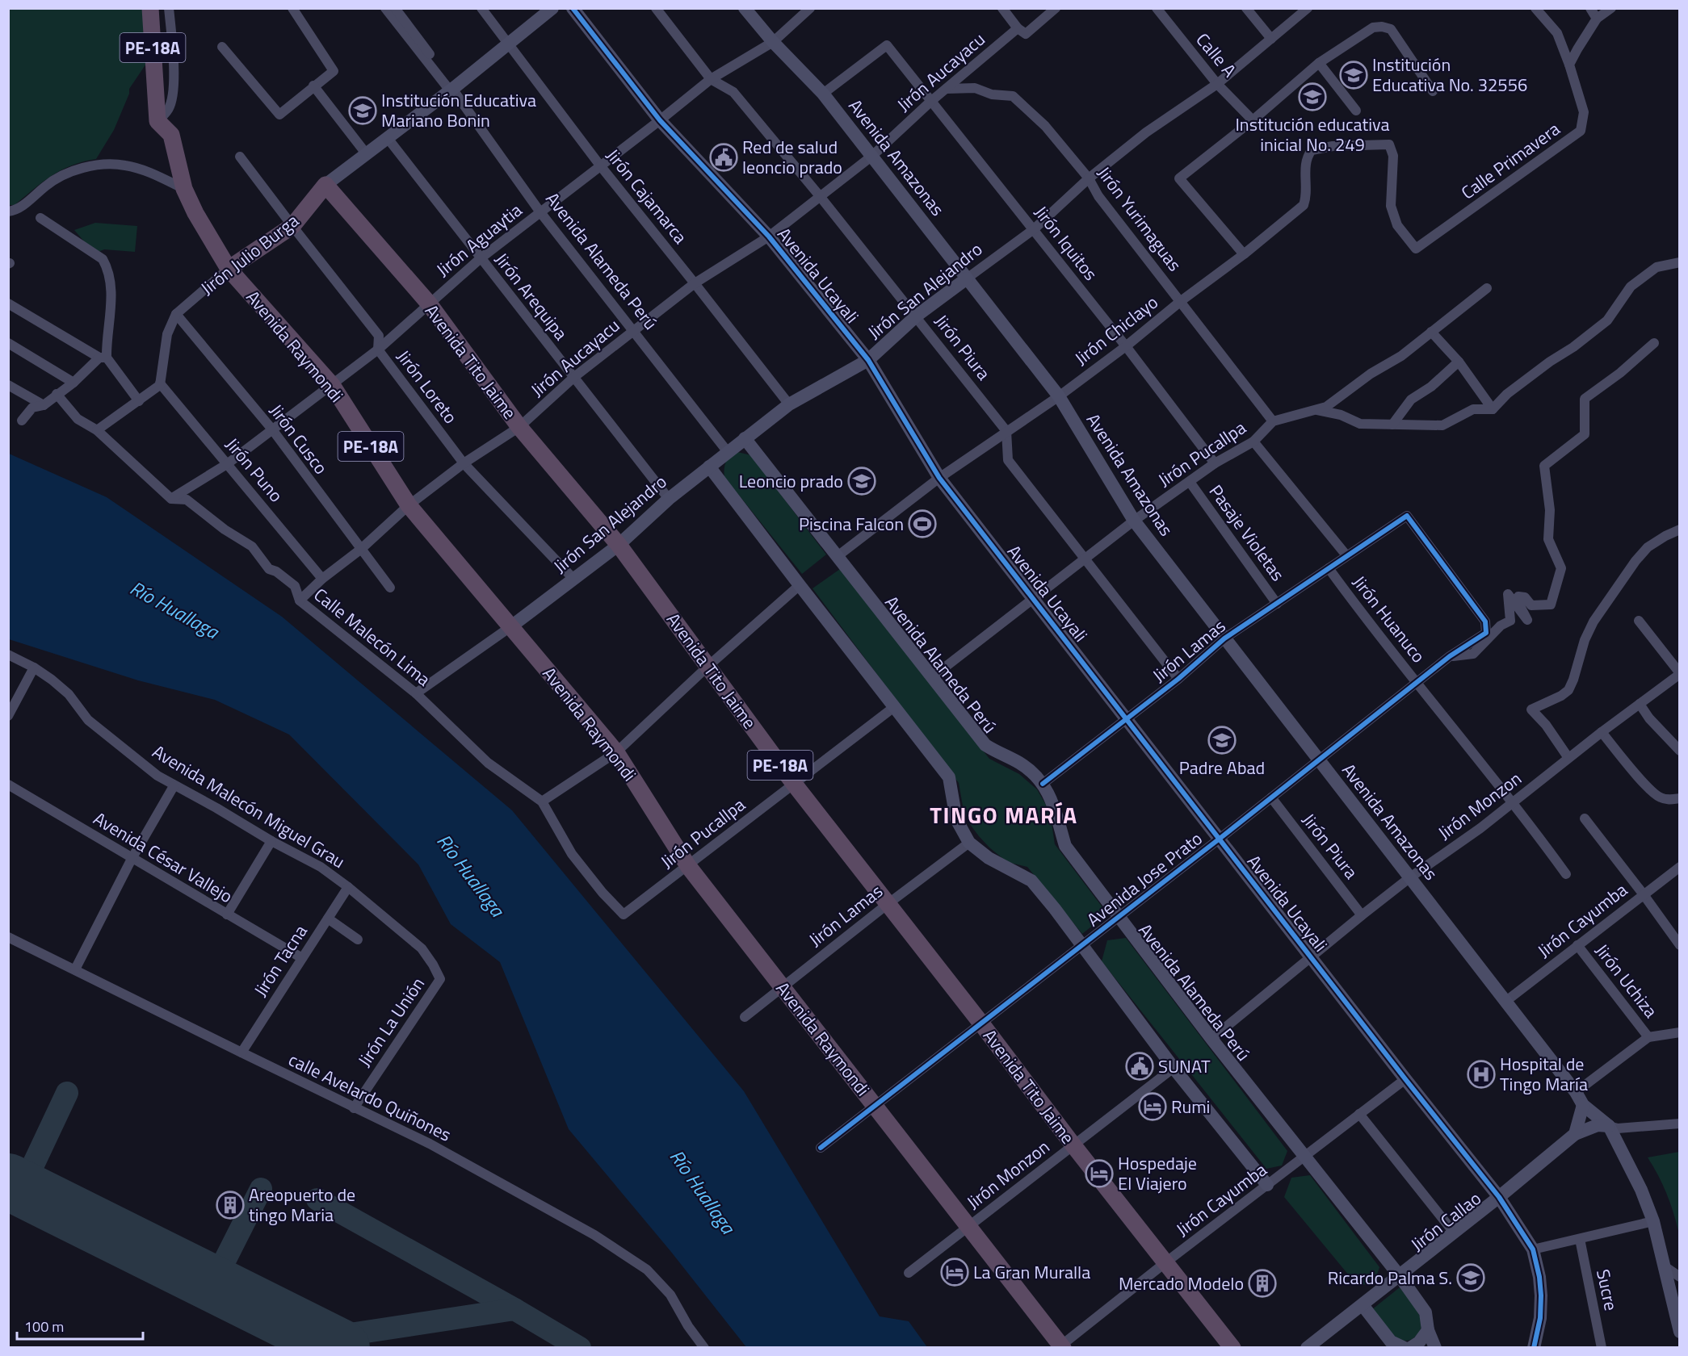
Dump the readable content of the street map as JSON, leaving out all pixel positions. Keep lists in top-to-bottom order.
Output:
{
  "streets": {
    "highway": [
      "PE-18A",
      "Jirón Julio Burga",
      "Avenida Raymondi",
      "Avenida Tito Jaime"
    ],
    "street": [
      "Calle A",
      "Jirón Aucayacu",
      "Avenida Amazonas",
      "Calle Primavera",
      "Jirón Cajamarca",
      "Jirón Yurimaguas",
      "Jirón Aguaytia",
      "Jirón Iquitos",
      "Avenida Alameda Perú",
      "Avenida Ucayali",
      "Jirón San Alejandro",
      "Jirón Arequipa",
      "Jirón Chiclayo",
      "Jirón Piura",
      "Jirón Loreto",
      "Jirón Cusco",
      "Jirón Pucallpa",
      "Jirón Puno",
      "Pasaje Violetas",
      "Jirón Huanuco",
      "Calle Malecón Lima",
      "Jirón Lamas",
      "Jirón Monzon",
      "Avenida Malecón Miguel Grau",
      "Avenida César Vallejo",
      "Avenida Jose Prato",
      "Jirón Cayumba",
      "Jirón Tacna",
      "Jirón Uchiza",
      "Jirón La Unión",
      "calle Avelardo Quiñones",
      "Jirón Callao",
      "Sucre"
    ]
  },
  "crossings": [
    ["PE-18A", "Avenida Raymondi"],
    ["Calle A", "Jirón San Alejandro"],
    ["Jirón Aucayacu", "Avenida Amazonas"],
    ["Jirón Aucayacu", "Jirón Cajamarca"],
    ["Jirón Aucayacu", "Jirón Yurimaguas"],
    ["Jirón Aucayacu", "Jirón Iquitos"],
    ["Jirón Aucayacu", "Avenida Alameda Perú"],
    ["Jirón Aucayacu", "Avenida Ucayali"],
    ["Jirón Aucayacu", "Jirón Arequipa"],
    ["Jirón Aucayacu", "Avenida Raymondi"],
    ["Jirón Aucayacu", "Jirón Piura"],
    ["Jirón Aucayacu", "Avenida Tito Jaime"],
    ["Jirón Aucayacu", "Jirón Loreto"],
    ["Jirón Aucayacu", "Jirón Cusco"],
    ["Jirón Aucayacu", "Jirón Puno"],
    ["Jirón Aucayacu", "Calle Malecón Lima"],
    ["Avenida Amazonas", "Jirón Aguaytia"],
    ["Avenida Amazonas", "Jirón Iquitos"],
    ["Avenida Amazonas", "Jirón San Alejandro"],
    ["Avenida Amazonas", "Jirón Chiclayo"],
    ["Avenida Amazonas", "Jirón Pucallpa"],
    ["Avenida Amazonas", "Jirón Lamas"],
    ["Avenida Amazonas", "Jirón Monzon"],
    ["Avenida Amazonas", "Avenida Jose Prato"],
    ["Avenida Amazonas", "Jirón Cayumba"],
    ["Calle Primavera", "Jirón Chiclayo"],
    ["Jirón Cajamarca", "Jirón Aguaytia"],
    ["Jirón Cajamarca", "Jirón Julio Burga"],
    ["Jirón Cajamarca", "Jirón San Alejandro"],
    ["Jirón Yurimaguas", "Jirón San Alejandro"],
    ["Jirón Yurimaguas", "Jirón Chiclayo"],
    ["Jirón Yurimaguas", "Jirón Pucallpa"],
    ["Jirón Aguaytia", "Avenida Alameda Perú"],
    ["Jirón Aguaytia", "Avenida Ucayali"],
    ["Jirón Aguaytia", "Jirón Arequipa"],
    ["Jirón Aguaytia", "Avenida Raymondi"],
    ["Jirón Aguaytia", "Jirón Piura"],
    ["Jirón Aguaytia", "Avenida Tito Jaime"],
    ["Jirón Aguaytia", "Jirón Loreto"],
    ["Jirón Aguaytia", "Jirón Cusco"],
    ["Jirón Aguaytia", "Jirón Puno"],
    ["Jirón Aguaytia", "Calle Malecón Lima"],
    ["Jirón Iquitos", "Jirón San Alejandro"],
    ["Jirón Iquitos", "Jirón Chiclayo"],
    ["Jirón Iquitos", "Jirón Pucallpa"],
    ["Jirón Julio Burga", "Avenida Alameda Perú"],
    ["Jirón Julio Burga", "Jirón Arequipa"],
    ["Jirón Julio Burga", "Avenida Raymondi"],
    ["Jirón Julio Burga", "Avenida Tito Jaime"],
    ["Jirón Julio Burga", "Jirón Loreto"],
    ["Jirón Julio Burga", "Jirón Cusco"],
    ["Jirón Julio Burga", "Jirón Puno"],
    ["Avenida Alameda Perú", "Jirón San Alejandro"],
    ["Avenida Alameda Perú", "Jirón Chiclayo"],
    ["Avenida Alameda Perú", "Jirón Pucallpa"],
    ["Avenida Alameda Perú", "Jirón Lamas"],
    ["Avenida Alameda Perú", "Jirón Monzon"],
    ["Avenida Alameda Perú", "Avenida Jose Prato"],
    ["Avenida Alameda Perú", "Jirón Cayumba"],
    ["Avenida Alameda Perú", "Jirón Callao"],
    ["Avenida Ucayali", "Jirón San Alejandro"],
    ["Avenida Ucayali", "Jirón Chiclayo"],
    ["Avenida Ucayali", "Jirón Pucallpa"],
    ["Avenida Ucayali", "Jirón Lamas"],
    ["Avenida Ucayali", "Jirón Monzon"],
    ["Avenida Ucayali", "Avenida Jose Prato"],
    ["Avenida Ucayali", "Jirón Cayumba"],
    ["Avenida Ucayali", "Jirón Callao"],
    ["Jirón San Alejandro", "Jirón Arequipa"],
    ["Jirón San Alejandro", "Avenida Raymondi"],
    ["Jirón San Alejandro", "Jirón Piura"],
    ["Jirón San Alejandro", "Avenida Tito Jaime"],
    ["Jirón San Alejandro", "Jirón Loreto"],
    ["Jirón San Alejandro", "Calle Malecón Lima"],
    ["Jirón Chiclayo", "Jirón Piura"],
    ["Avenida Raymondi", "Jirón Pucallpa"],
    ["Avenida Raymondi", "Jirón Lamas"],
    ["Avenida Raymondi", "Jirón Monzon"],
    ["Avenida Raymondi", "Avenida Jose Prato"],
    ["Avenida Raymondi", "Jirón Cayumba"],
    ["Jirón Piura", "Jirón Monzon"],
    ["Jirón Piura", "Avenida Jose Prato"],
    ["Avenida Tito Jaime", "Jirón Pucallpa"],
    ["Avenida Tito Jaime", "Jirón Lamas"],
    ["Avenida Tito Jaime", "Jirón Monzon"],
    ["Avenida Tito Jaime", "Avenida Jose Prato"],
    ["Avenida Tito Jaime", "Jirón Cayumba"],
    ["Jirón Pucallpa", "Pasaje Violetas"],
    ["Jirón Pucallpa", "Jirón Huanuco"],
    ["Jirón Pucallpa", "Calle Malecón Lima"],
    ["Pasaje Violetas", "Jirón Lamas"],
    ["Jirón Huanuco", "Jirón Lamas"],
    ["Jirón Huanuco", "Jirón Monzon"],
    ["Jirón Huanuco", "Avenida Jose Prato"],
    ["Jirón Lamas", "Avenida Jose Prato"],
    ["Avenida Malecón Miguel Grau", "Jirón Tacna"],
    ["Avenida Malecón Miguel Grau", "Jirón La Unión"],
    ["Avenida César Vallejo", "Jirón Tacna"],
    ["Jirón Cayumba", "Jirón Uchiza"],
    ["Jirón Tacna", "calle Avelardo Quiñones"],
    ["Jirón La Unión", "calle Avelardo Quiñones"]
  ],
  "districts": ["TINGO MARÍA"],
  "water": ["Río Huallaga"],
  "places": {
    "school or university": [
      "Institución Educativa No. 32556",
      "Institución educativa inicial No. 249",
      "Institución Educativa Mariano Bonin",
      "Leoncio prado",
      "Padre Abad",
      "Ricardo Palma S."
    ],
    "public building": ["Red de salud leoncio prado", "SUNAT"],
    "sports": ["Piscina Falcon"],
    "hospital": ["Hospital de Tingo María"],
    "hotel": ["Rumi", "Hospedaje El Viajero", "La Gran Muralla"],
    "building": ["Areopuerto de tingo Maria", "Mercado Modelo"]
  },
  "scale_bar": "100 m"
}
